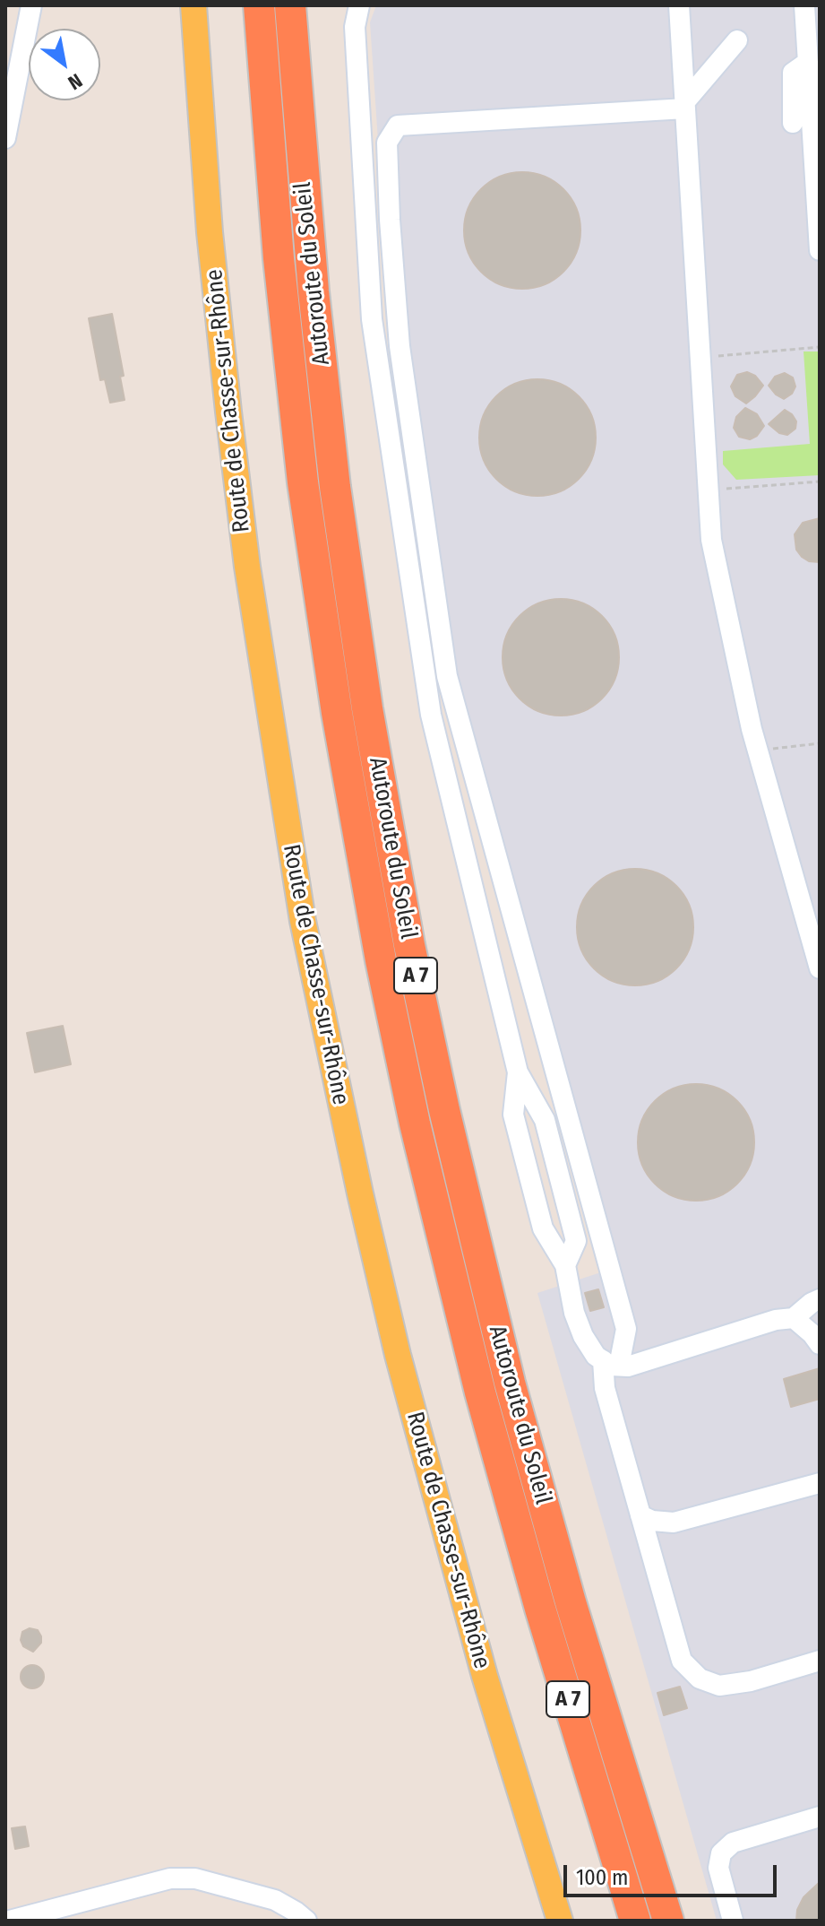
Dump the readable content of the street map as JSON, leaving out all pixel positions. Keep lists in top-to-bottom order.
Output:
{
  "streets": {
    "highway": ["Autoroute du Soleil", "A 7"],
    "main road": ["Route de Chasse-sur-Rhône"]
  },
  "scale_bar": "100 m",
  "north": "bottom right"
}
